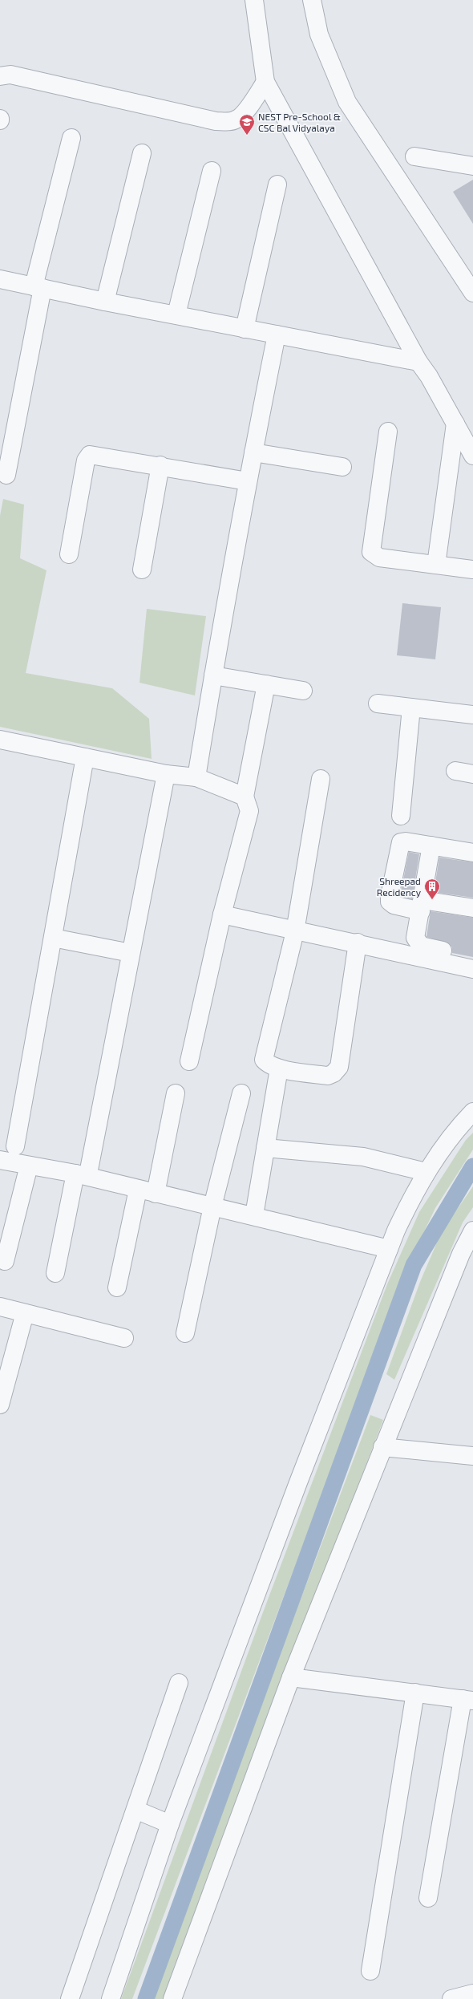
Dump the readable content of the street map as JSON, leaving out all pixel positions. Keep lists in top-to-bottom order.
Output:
{
  "places": {
    "school or university": ["NEST Pre-School & CSC Bal Vidyalaya"],
    "building": ["Shreepad Recidency"]
  }
}
